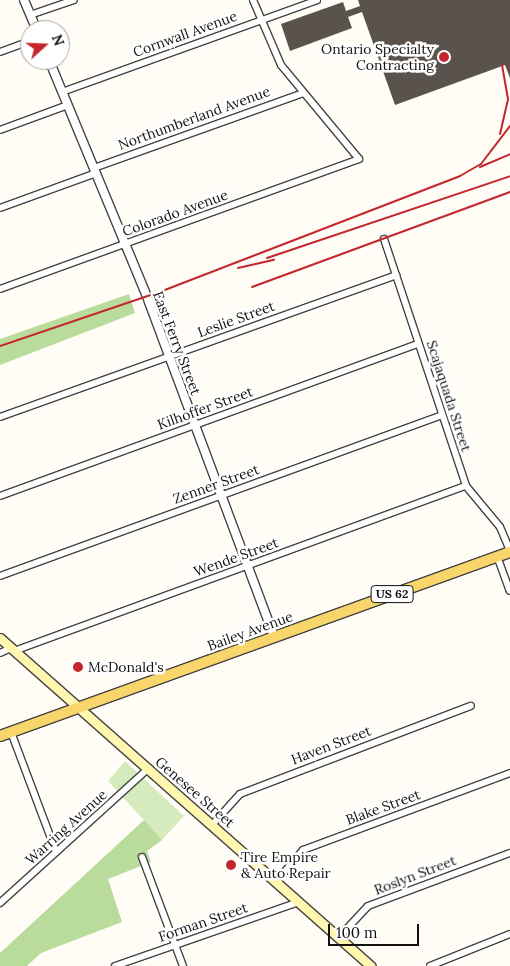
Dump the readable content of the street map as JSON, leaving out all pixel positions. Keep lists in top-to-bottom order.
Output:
{
  "streets": {
    "main road": ["US 62", "Bailey Avenue", "Genesee Street"],
    "street": [
      "Cornwall Avenue",
      "Northumberland Avenue",
      "Colorado Avenue",
      "Leslie Street",
      "East Ferry Street",
      "Scajaquada Street",
      "Kilhoffer Street",
      "Zenner Street",
      "Wende Street",
      "Haven Street",
      "Blake Street",
      "Warring Avenue",
      "Roslyn Street",
      "Forman Street"
    ]
  },
  "crossings": [
    ["Cornwall Avenue", "East Ferry Street"],
    ["Northumberland Avenue", "Colorado Avenue"],
    ["Northumberland Avenue", "East Ferry Street"],
    ["Colorado Avenue", "East Ferry Street"],
    ["Leslie Street", "East Ferry Street"],
    ["Leslie Street", "Scajaquada Street"],
    ["East Ferry Street", "Kilhoffer Street"],
    ["East Ferry Street", "Zenner Street"],
    ["East Ferry Street", "Wende Street"],
    ["East Ferry Street", "Bailey Avenue"],
    ["Scajaquada Street", "Kilhoffer Street"],
    ["Scajaquada Street", "Zenner Street"],
    ["Scajaquada Street", "Wende Street"],
    ["Scajaquada Street", "Bailey Avenue"],
    ["Wende Street", "Genesee Street"],
    ["Bailey Avenue", "Genesee Street"],
    ["Haven Street", "Genesee Street"],
    ["Genesee Street", "Blake Street"],
    ["Genesee Street", "Warring Avenue"],
    ["Genesee Street", "Roslyn Street"],
    ["Genesee Street", "Forman Street"]
  ],
  "places": ["Ontario Specialty Contracting", "McDonald's", "Tire Empire & Auto Repair"],
  "scale_bar": "100 m",
  "north": "right"
}
